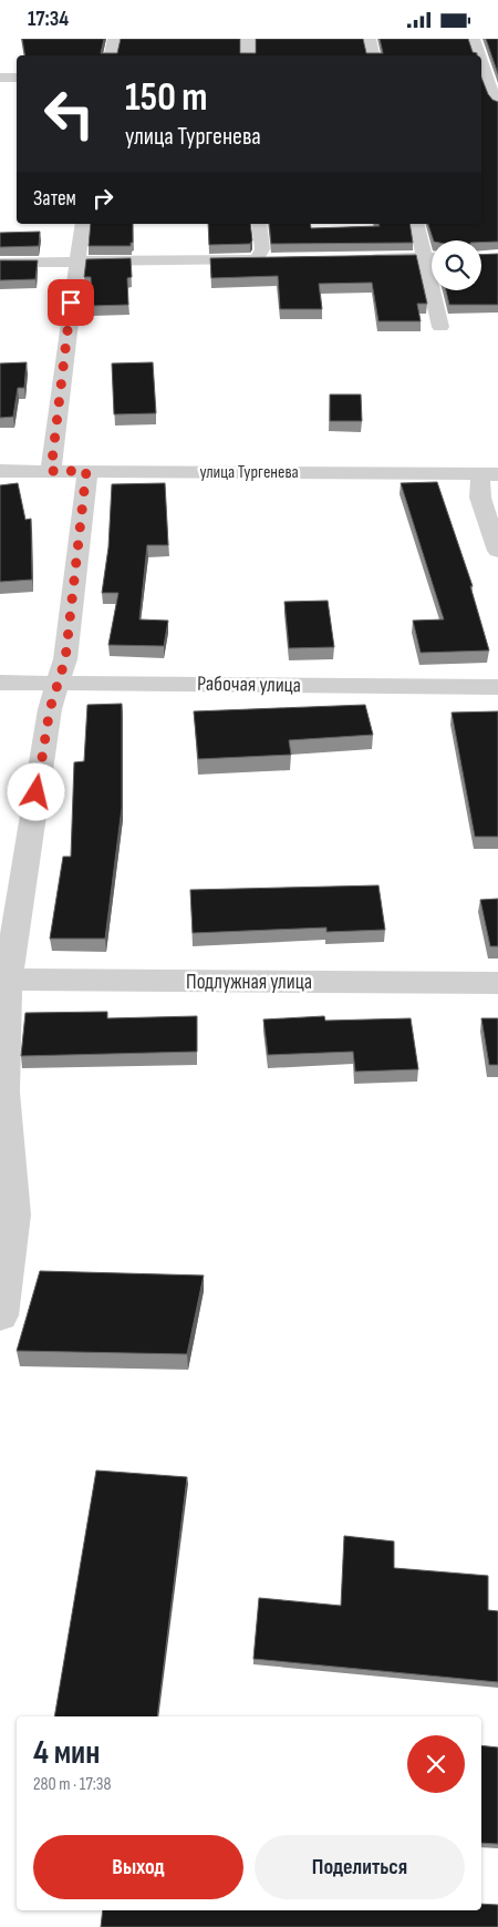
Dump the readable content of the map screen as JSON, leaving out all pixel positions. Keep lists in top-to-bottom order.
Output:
{
  "streets": {
    "street": ["улица Тургенева", "Рабочая улица", "Подлужная улица"]
  },
  "page": {
    "status": "17:34",
    "turn": ["150 m", "улица Тургенева"],
    "then": "Затем",
    "heading": ["4 мин", "280 m · 17:38"],
    "buttons": ["Выход", "Поделиться"]
  }
}
